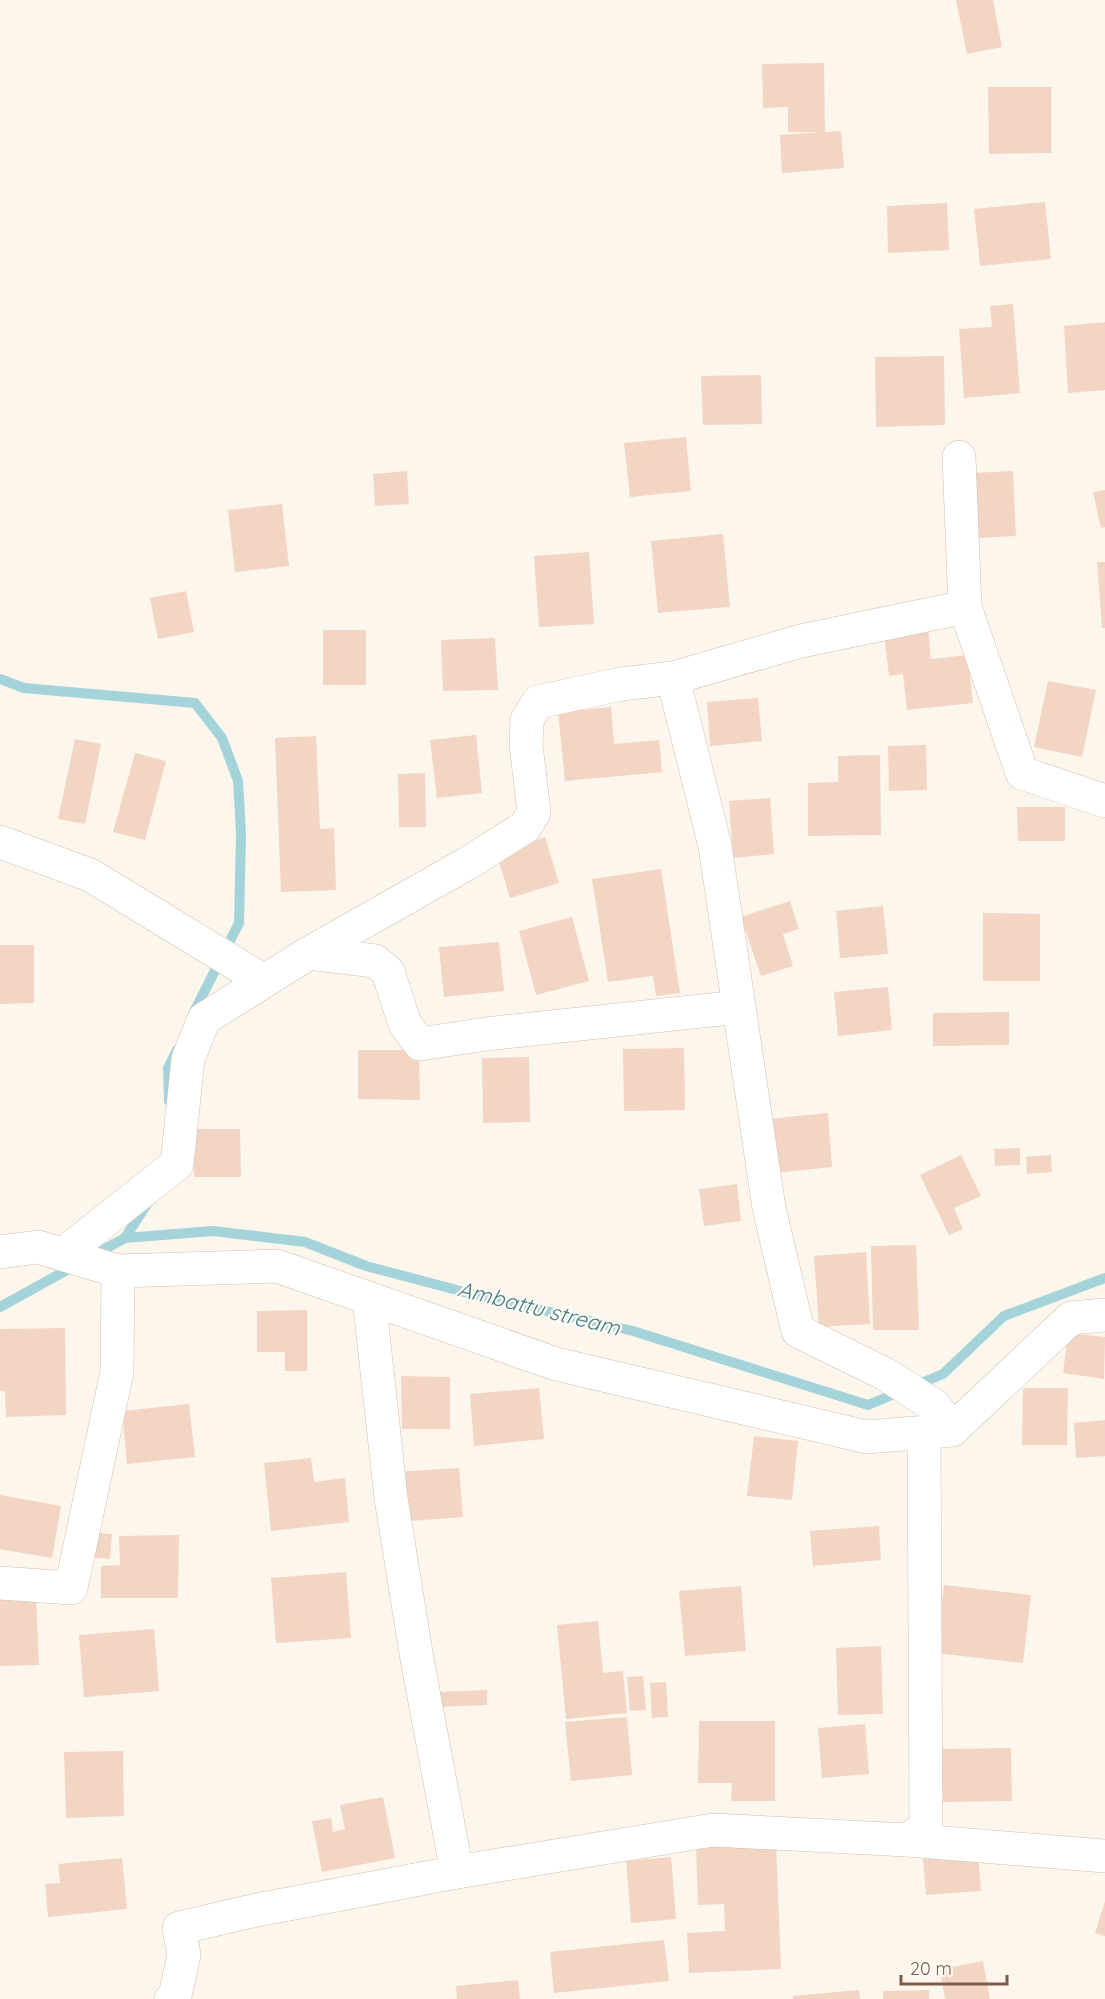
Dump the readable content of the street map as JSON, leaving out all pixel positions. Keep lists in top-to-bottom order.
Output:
{
  "water": ["Ambattu stream"],
  "scale_bar": "20 m"
}
